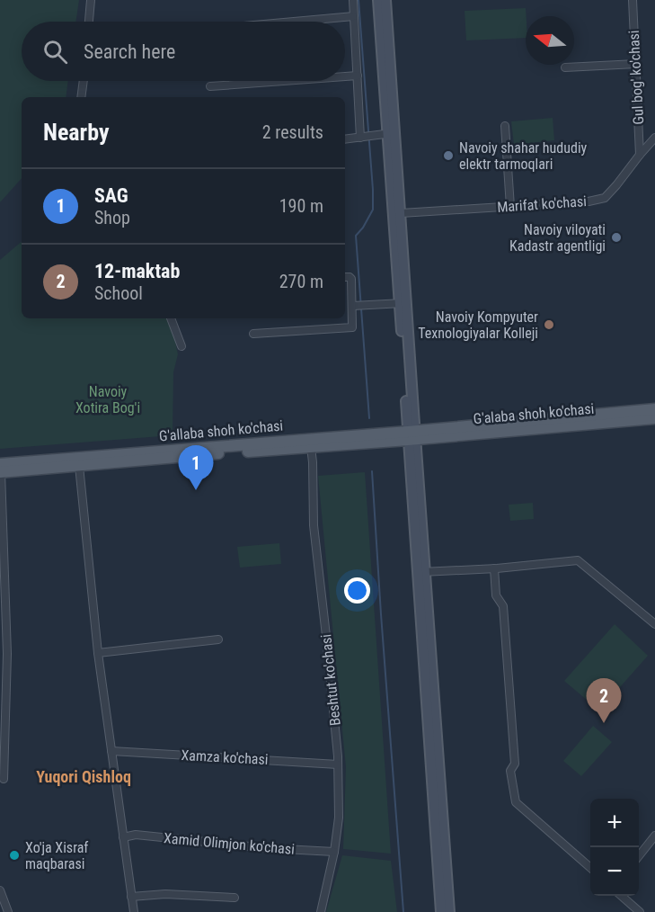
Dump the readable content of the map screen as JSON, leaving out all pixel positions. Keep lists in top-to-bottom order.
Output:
{
  "streets": {
    "main road": ["G'alaba shoh ko'chasi", "G'allaba shoh ko'chasi"],
    "street": [
      "Gul bog' ko'chasi",
      "Marifat ko'chasi",
      "Beshtut ko'chasi",
      "Xamza ko'chasi",
      "Xamid Olimjon ko'chasi"
    ]
  },
  "crossings": [
    ["Gul bog' ko'chasi", "Marifat ko'chasi"],
    ["G'alaba shoh ko'chasi", "G'allaba shoh ko'chasi"],
    ["G'allaba shoh ko'chasi", "Beshtut ko'chasi"],
    ["Beshtut ko'chasi", "Xamza ko'chasi"],
    ["Beshtut ko'chasi", "Xamid Olimjon ko'chasi"]
  ],
  "districts": ["Yuqori Qishloq"],
  "parks": ["Navoiy Xotira Bog'i"],
  "places": [
    "Navoiy shahar hududiy elektr tarmoqlari",
    "Navoiy viloyati Kadastr agentligi",
    "Navoiy Kompyuter Texnologiyalar Kolleji",
    "Xo'ja Xisraf maqbarasi"
  ],
  "north": "left",
  "page": {
    "search": "Search here",
    "heading": ["Nearby", "2 results"],
    "list": [
      {
        "mark": "1",
        "name": "SAG",
        "note": "Shop",
        "value": "190 m"
      },
      {
        "mark": "2",
        "name": "12-maktab",
        "note": "School",
        "value": "270 m"
      }
    ],
    "pins": ["1", "2"],
    "map_buttons": ["+", "−"]
  }
}
